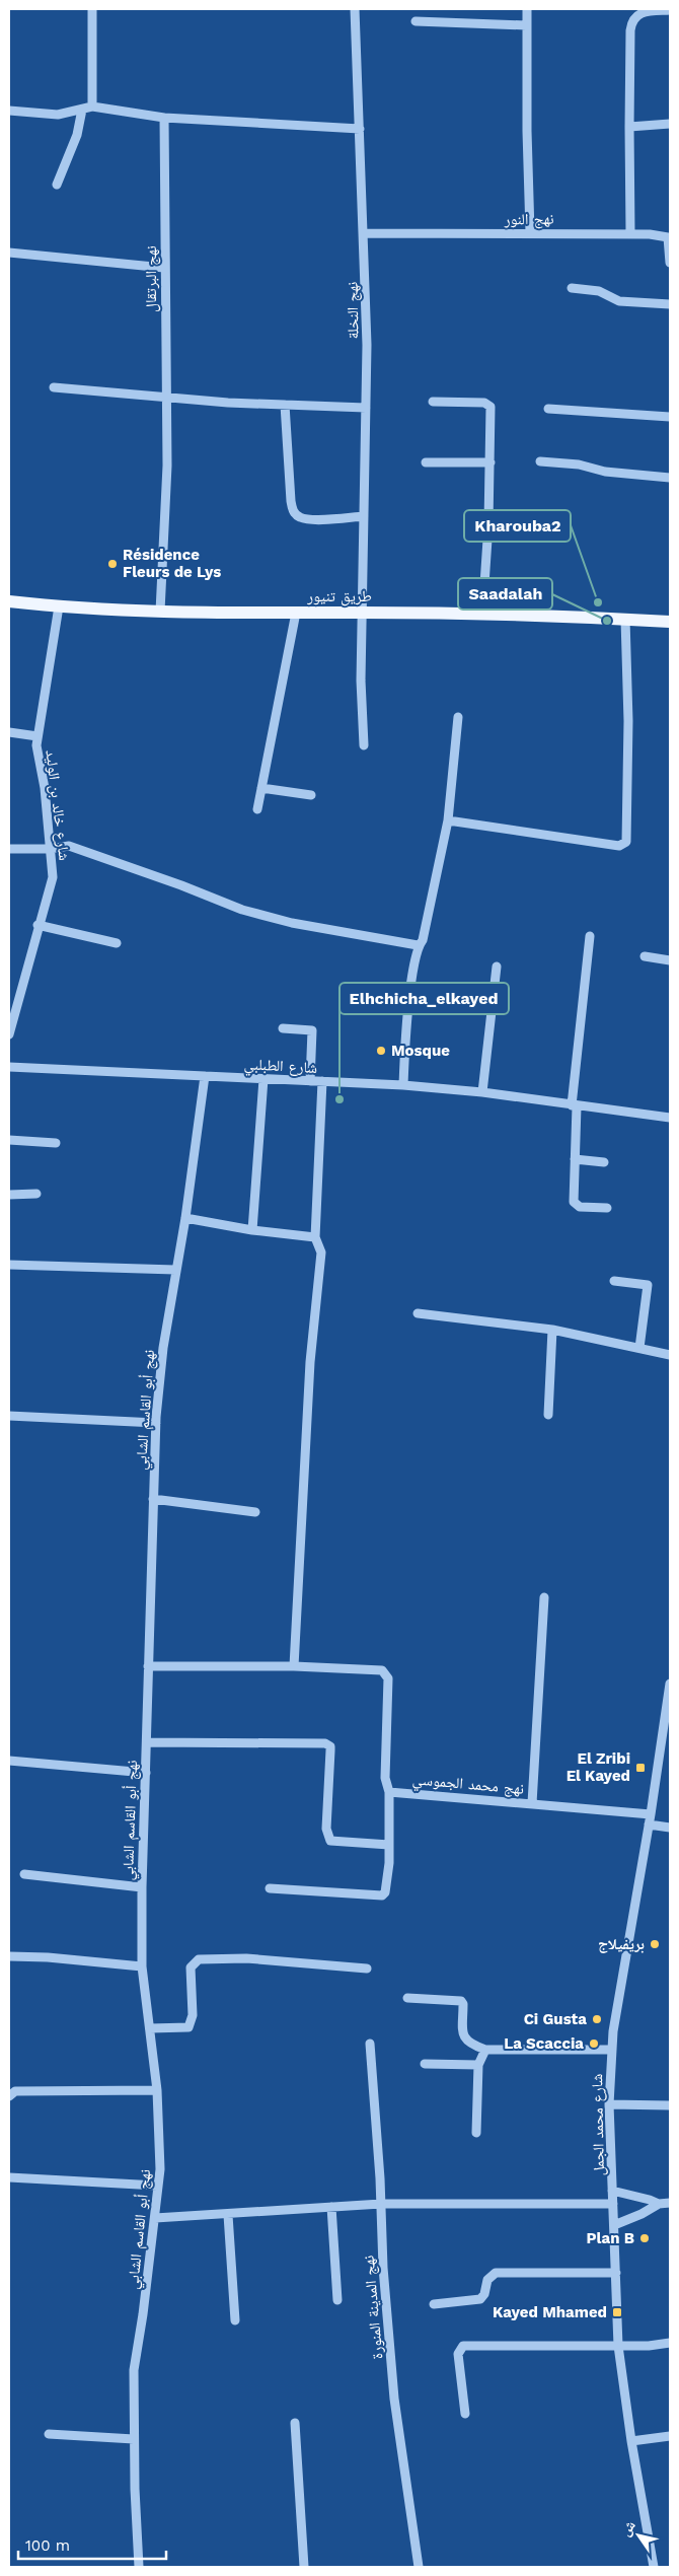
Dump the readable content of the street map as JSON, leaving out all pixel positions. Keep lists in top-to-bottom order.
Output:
{
  "streets": {
    "main road": ["طريق تنيور"],
    "street": [
      "نهج النور",
      "نهج البرتقال",
      "نهج النخلة",
      "شارع خالد بن الوليد",
      "شارع الطبلبي",
      "نهج أبو القاسم الشابي",
      "نهج محمد الجموسي",
      "شارع محمد الجمل",
      "نهج المدينة المنورة"
    ]
  },
  "crossings": [
    ["نهج النور", "نهج النخلة"],
    ["نهج البرتقال", "طريق تنيور"],
    ["نهج النخلة", "طريق تنيور"],
    ["طريق تنيور", "شارع خالد بن الوليد"],
    ["شارع الطبلبي", "نهج أبو القاسم الشابي"],
    ["نهج محمد الجموسي", "شارع محمد الجمل"]
  ],
  "places": {
    "other": [
      "Résidence Fleurs de Lys",
      "Kharouba2",
      "Saadalah",
      "Mosque",
      "Elhchicha_elkayed",
      "بريفيلاج",
      "Ci Gusta",
      "La Scaccia",
      "Plan B"
    ],
    "transit": ["El Zribi El Kayed", "Kayed Mhamed"]
  },
  "scale_bar": "100 m",
  "north": "top left"
}
